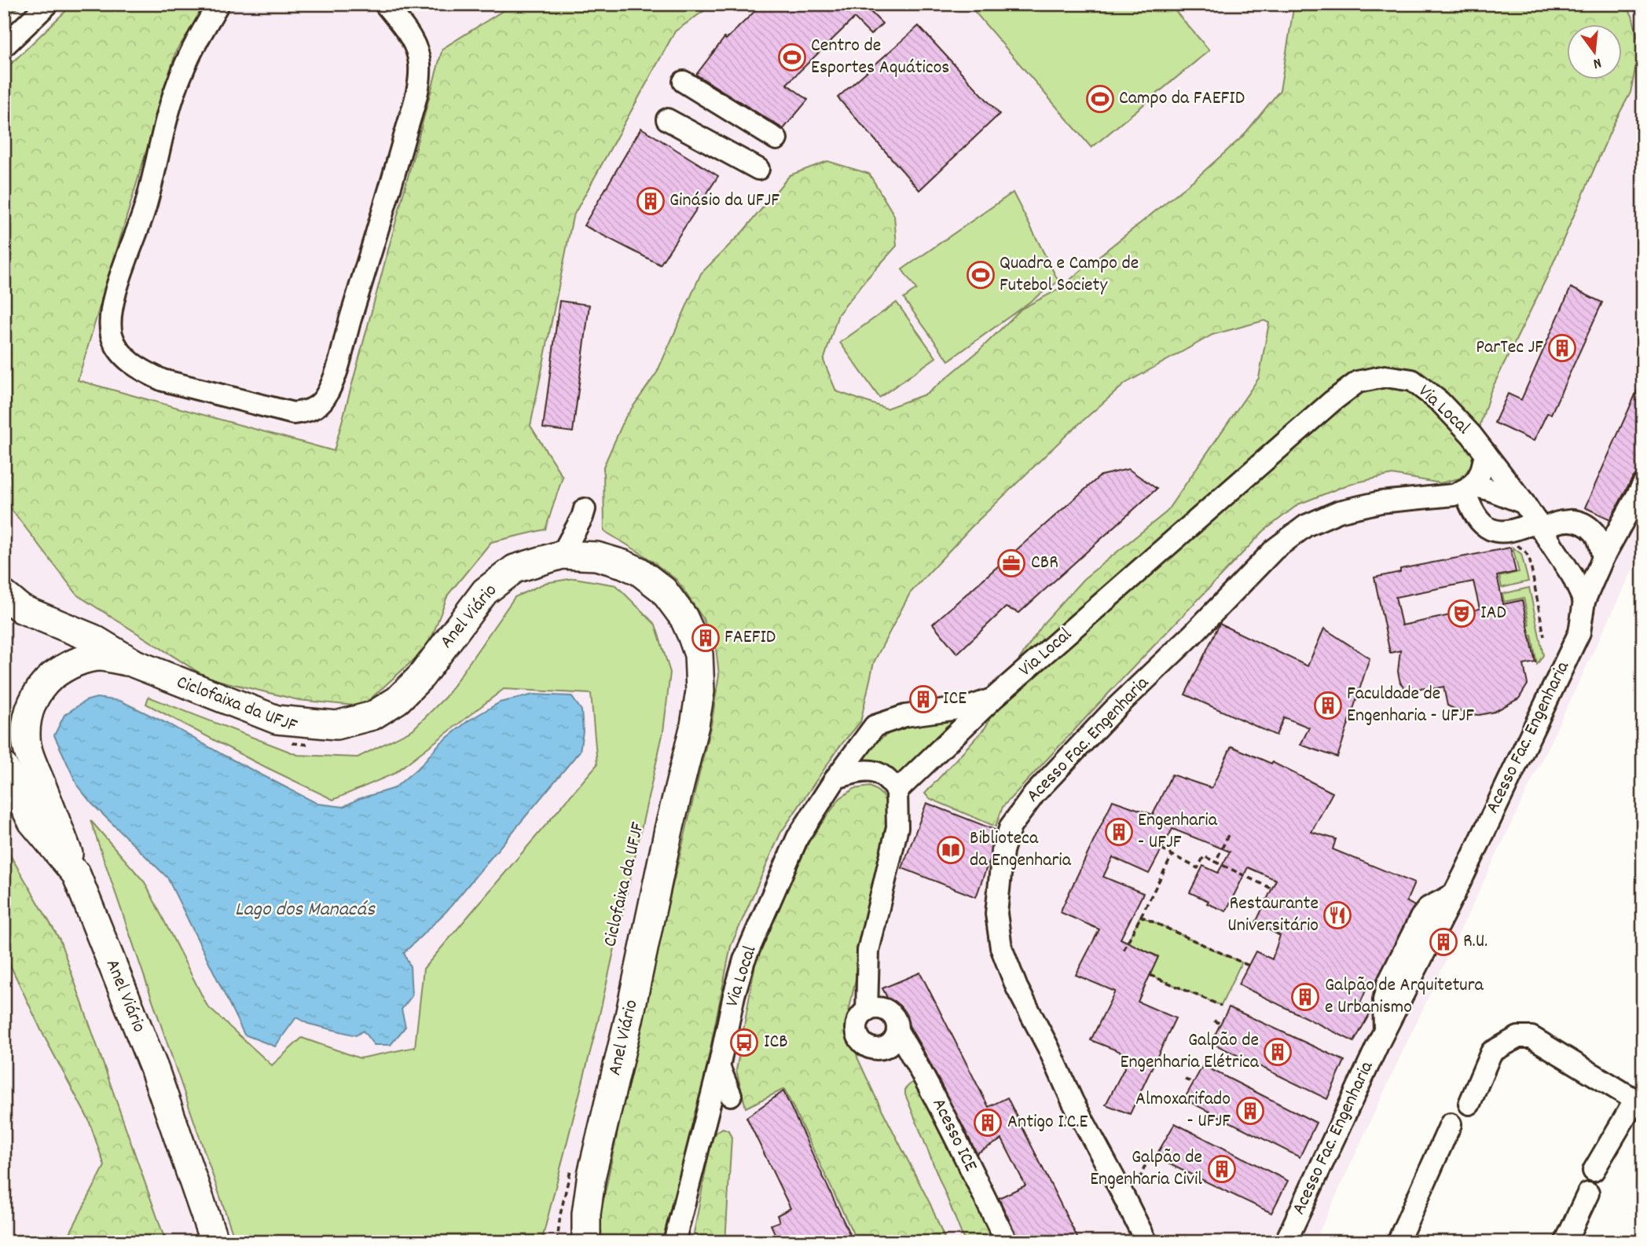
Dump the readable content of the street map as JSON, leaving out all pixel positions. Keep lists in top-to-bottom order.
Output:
{
  "streets": {
    "main road": ["Anel Viário"],
    "street": ["Via Local", "Acesso Fac. Engenharia", "Acesso ICE"],
    "path": ["Ciclofaixa da UFJF"]
  },
  "water": ["Lago dos Manacás"],
  "places": {
    "sports": ["Centro de Esportes Aquáticos", "Campo da FAEFID", "Quadra e Campo de Futebol Society"],
    "building": [
      "Ginásio da UFJF",
      "ParTec JF",
      "FAEFID",
      "ICE",
      "Faculdade de Engenharia - UFJF",
      "Engenharia - UFJF",
      "R.U.",
      "Galpão de Arquitetura e Urbanismo",
      "Galpão de Engenharia Elétrica",
      "Almoxarifado - UFJF",
      "Antigo I.C.E",
      "Galpão de Engenharia Civil"
    ],
    "office": ["CBR"],
    "theatre": ["IAD"],
    "library": ["Biblioteca da Engenharia"],
    "restaurant": ["Restaurante Universitário"],
    "bus stop": ["ICB"]
  },
  "north": "bottom"
}
